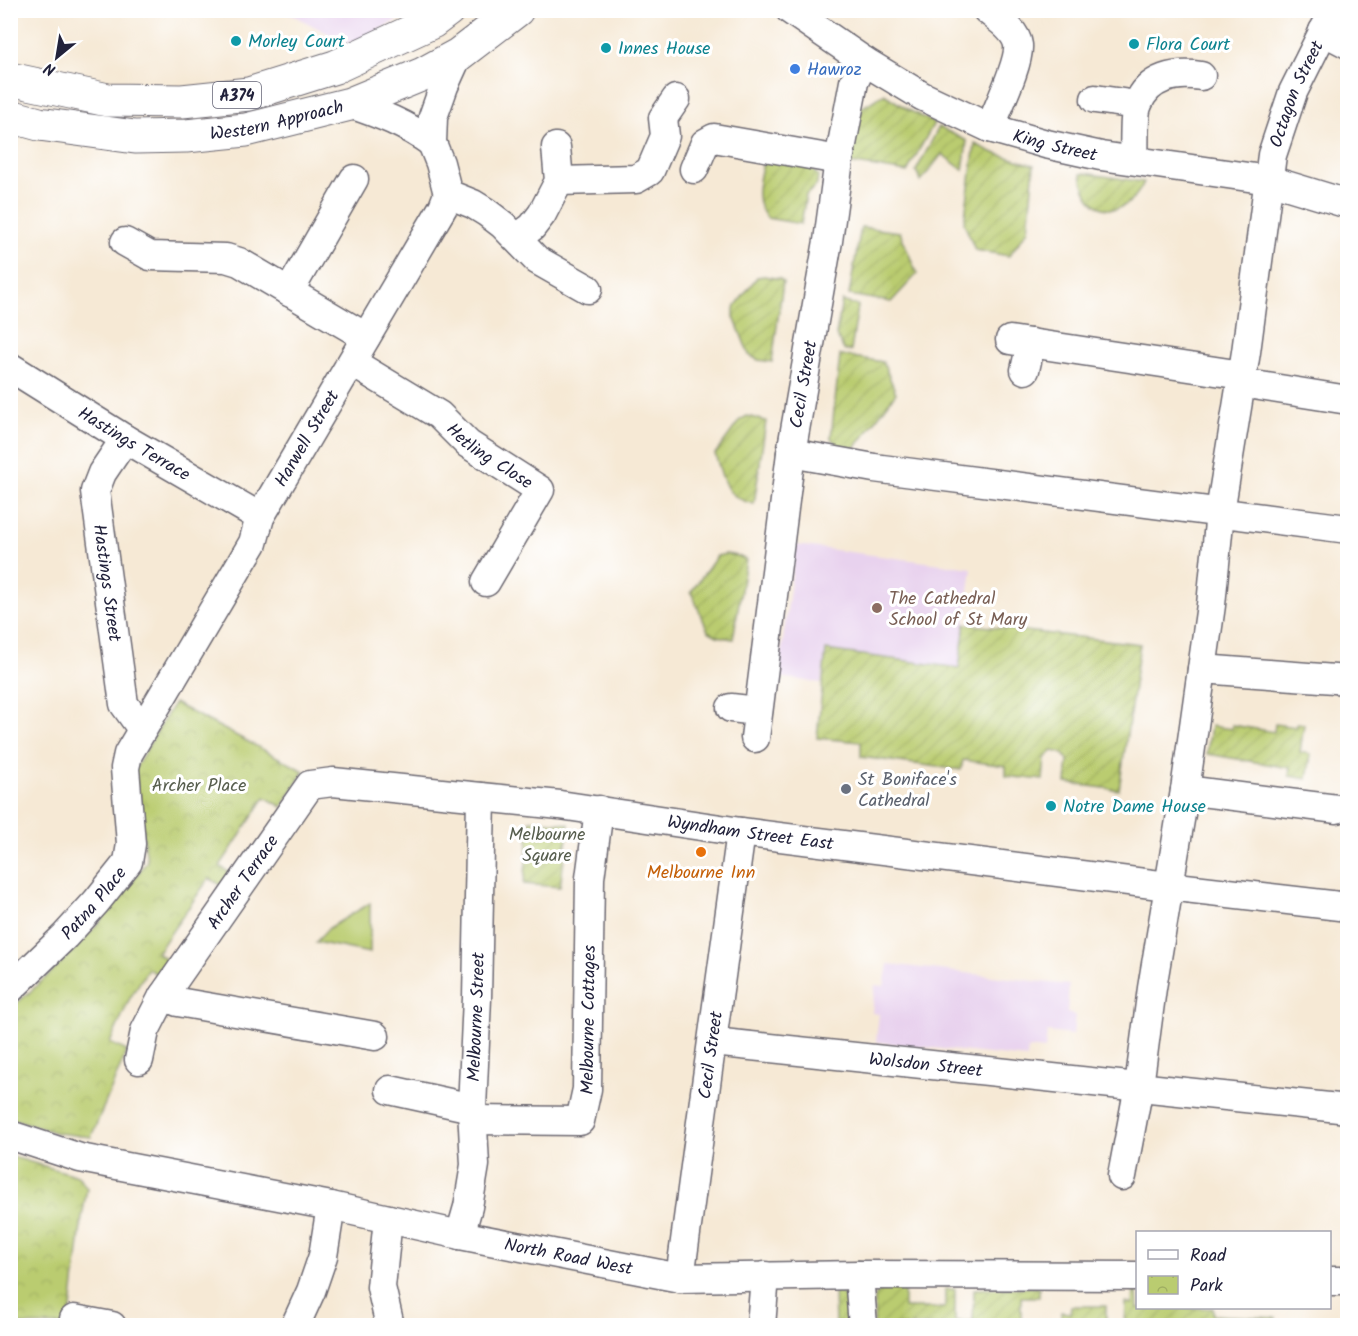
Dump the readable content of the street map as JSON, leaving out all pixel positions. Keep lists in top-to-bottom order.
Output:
{
  "streets": {
    "main road": ["A374", "Western Approach"],
    "street": [
      "Octagon Street",
      "King Street",
      "Cecil Street",
      "Harwell Street",
      "Hastings Terrace",
      "Hetling Close",
      "Hastings Street",
      "Wyndham Street East",
      "Archer Terrace",
      "Patna Place",
      "Melbourne Street",
      "Melbourne Cottages",
      "Wolsdon Street",
      "North Road West"
    ]
  },
  "crossings": [
    ["Octagon Street", "King Street"],
    ["Octagon Street", "Wyndham Street East"],
    ["Octagon Street", "Wolsdon Street"],
    ["King Street", "Cecil Street"],
    ["Cecil Street", "Wyndham Street East"],
    ["Cecil Street", "Wolsdon Street"],
    ["Cecil Street", "North Road West"],
    ["Harwell Street", "Hastings Terrace"],
    ["Harwell Street", "Hetling Close"],
    ["Harwell Street", "Hastings Street"],
    ["Harwell Street", "Patna Place"],
    ["Hastings Terrace", "Hastings Street"],
    ["Hastings Street", "Patna Place"],
    ["Wyndham Street East", "Archer Terrace"],
    ["Wyndham Street East", "Melbourne Street"],
    ["Wyndham Street East", "Melbourne Cottages"],
    ["Melbourne Street", "Melbourne Cottages"],
    ["Melbourne Street", "North Road West"]
  ],
  "parks": ["Archer Place", "Melbourne Square"],
  "places": [
    "Morley Court",
    "Flora Court",
    "Innes House",
    "Hawroz",
    "The Cathedral School of St Mary",
    "St Boniface's Cathedral",
    "Notre Dame House",
    "Melbourne Inn"
  ],
  "legend": ["Road", "Park"],
  "north": "bottom left"
}
